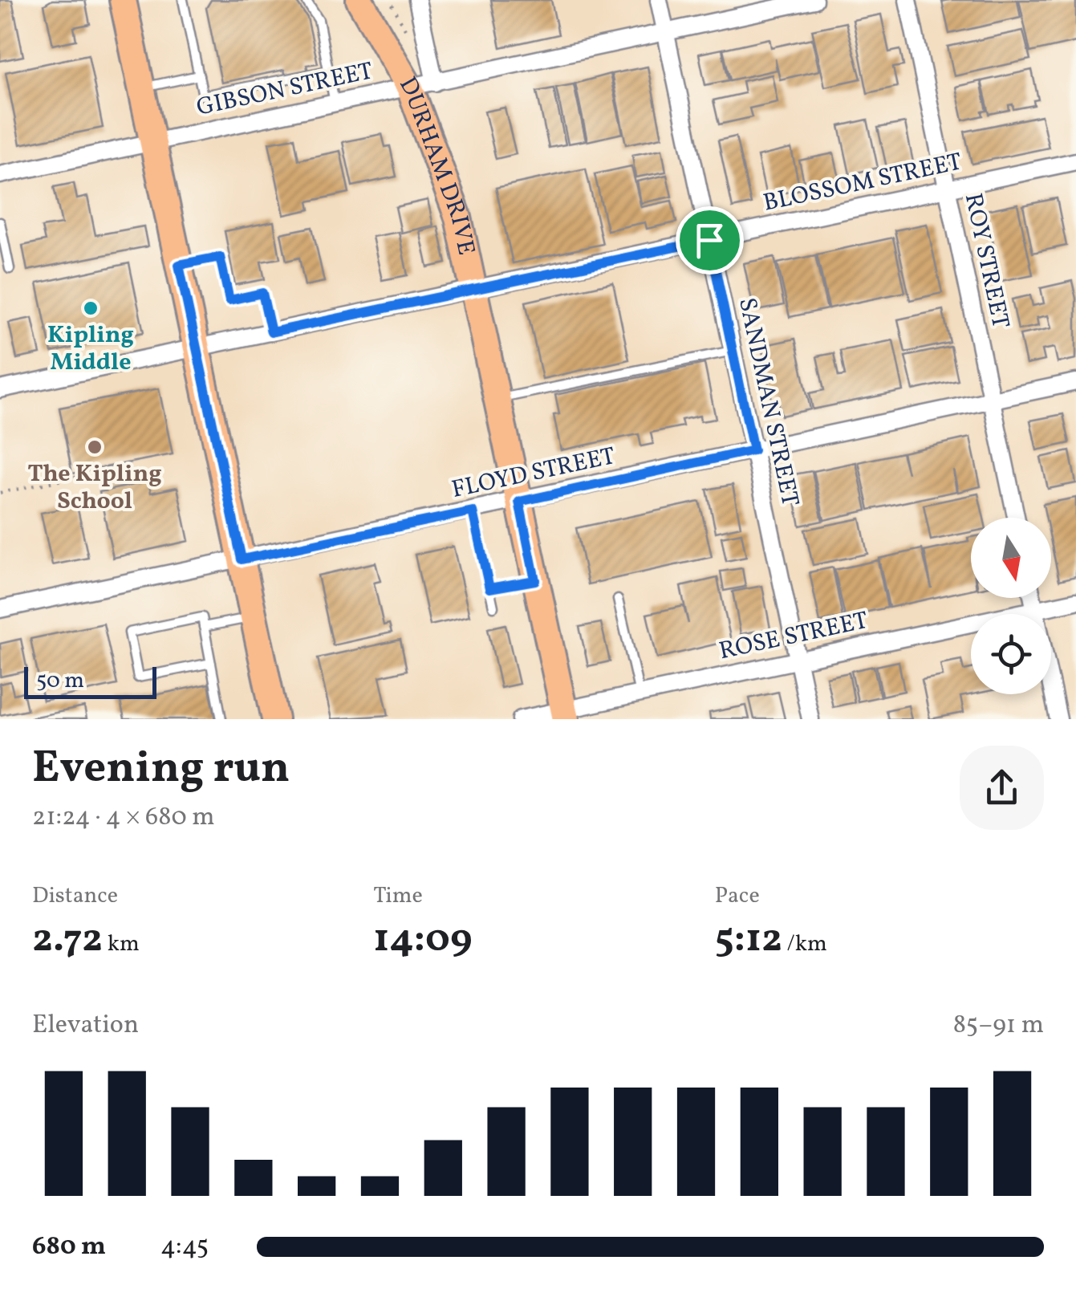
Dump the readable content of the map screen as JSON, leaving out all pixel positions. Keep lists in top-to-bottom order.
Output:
{
  "streets": {
    "main road": ["DURHAM DRIVE"],
    "street": [
      "GIBSON STREET",
      "BLOSSOM STREET",
      "ROY STREET",
      "SANDMAN STREET",
      "FLOYD STREET",
      "ROSE STREET"
    ]
  },
  "crossings": [
    ["GIBSON STREET", "DURHAM DRIVE"],
    ["GIBSON STREET", "SANDMAN STREET"],
    ["DURHAM DRIVE", "BLOSSOM STREET"],
    ["DURHAM DRIVE", "FLOYD STREET"],
    ["DURHAM DRIVE", "ROSE STREET"],
    ["BLOSSOM STREET", "ROY STREET"],
    ["BLOSSOM STREET", "SANDMAN STREET"],
    ["ROY STREET", "FLOYD STREET"],
    ["SANDMAN STREET", "FLOYD STREET"],
    ["SANDMAN STREET", "ROSE STREET"]
  ],
  "places": ["Kipling Middle", "The Kipling School"],
  "scale_bar": "50 m",
  "north": "bottom",
  "page": {
    "scale": "50 m",
    "heading": ["Evening run", "21:24 · 4 × 680 m"],
    "stats": [
      ["Distance", "2.72 km"],
      ["Time", "14:09"],
      ["Pace", "5:12 /km"]
    ],
    "chart": ["Elevation", "85–91 m"],
    "list": [
      {
        "name": "680 m",
        "note": "4:45"
      }
    ]
  }
}
